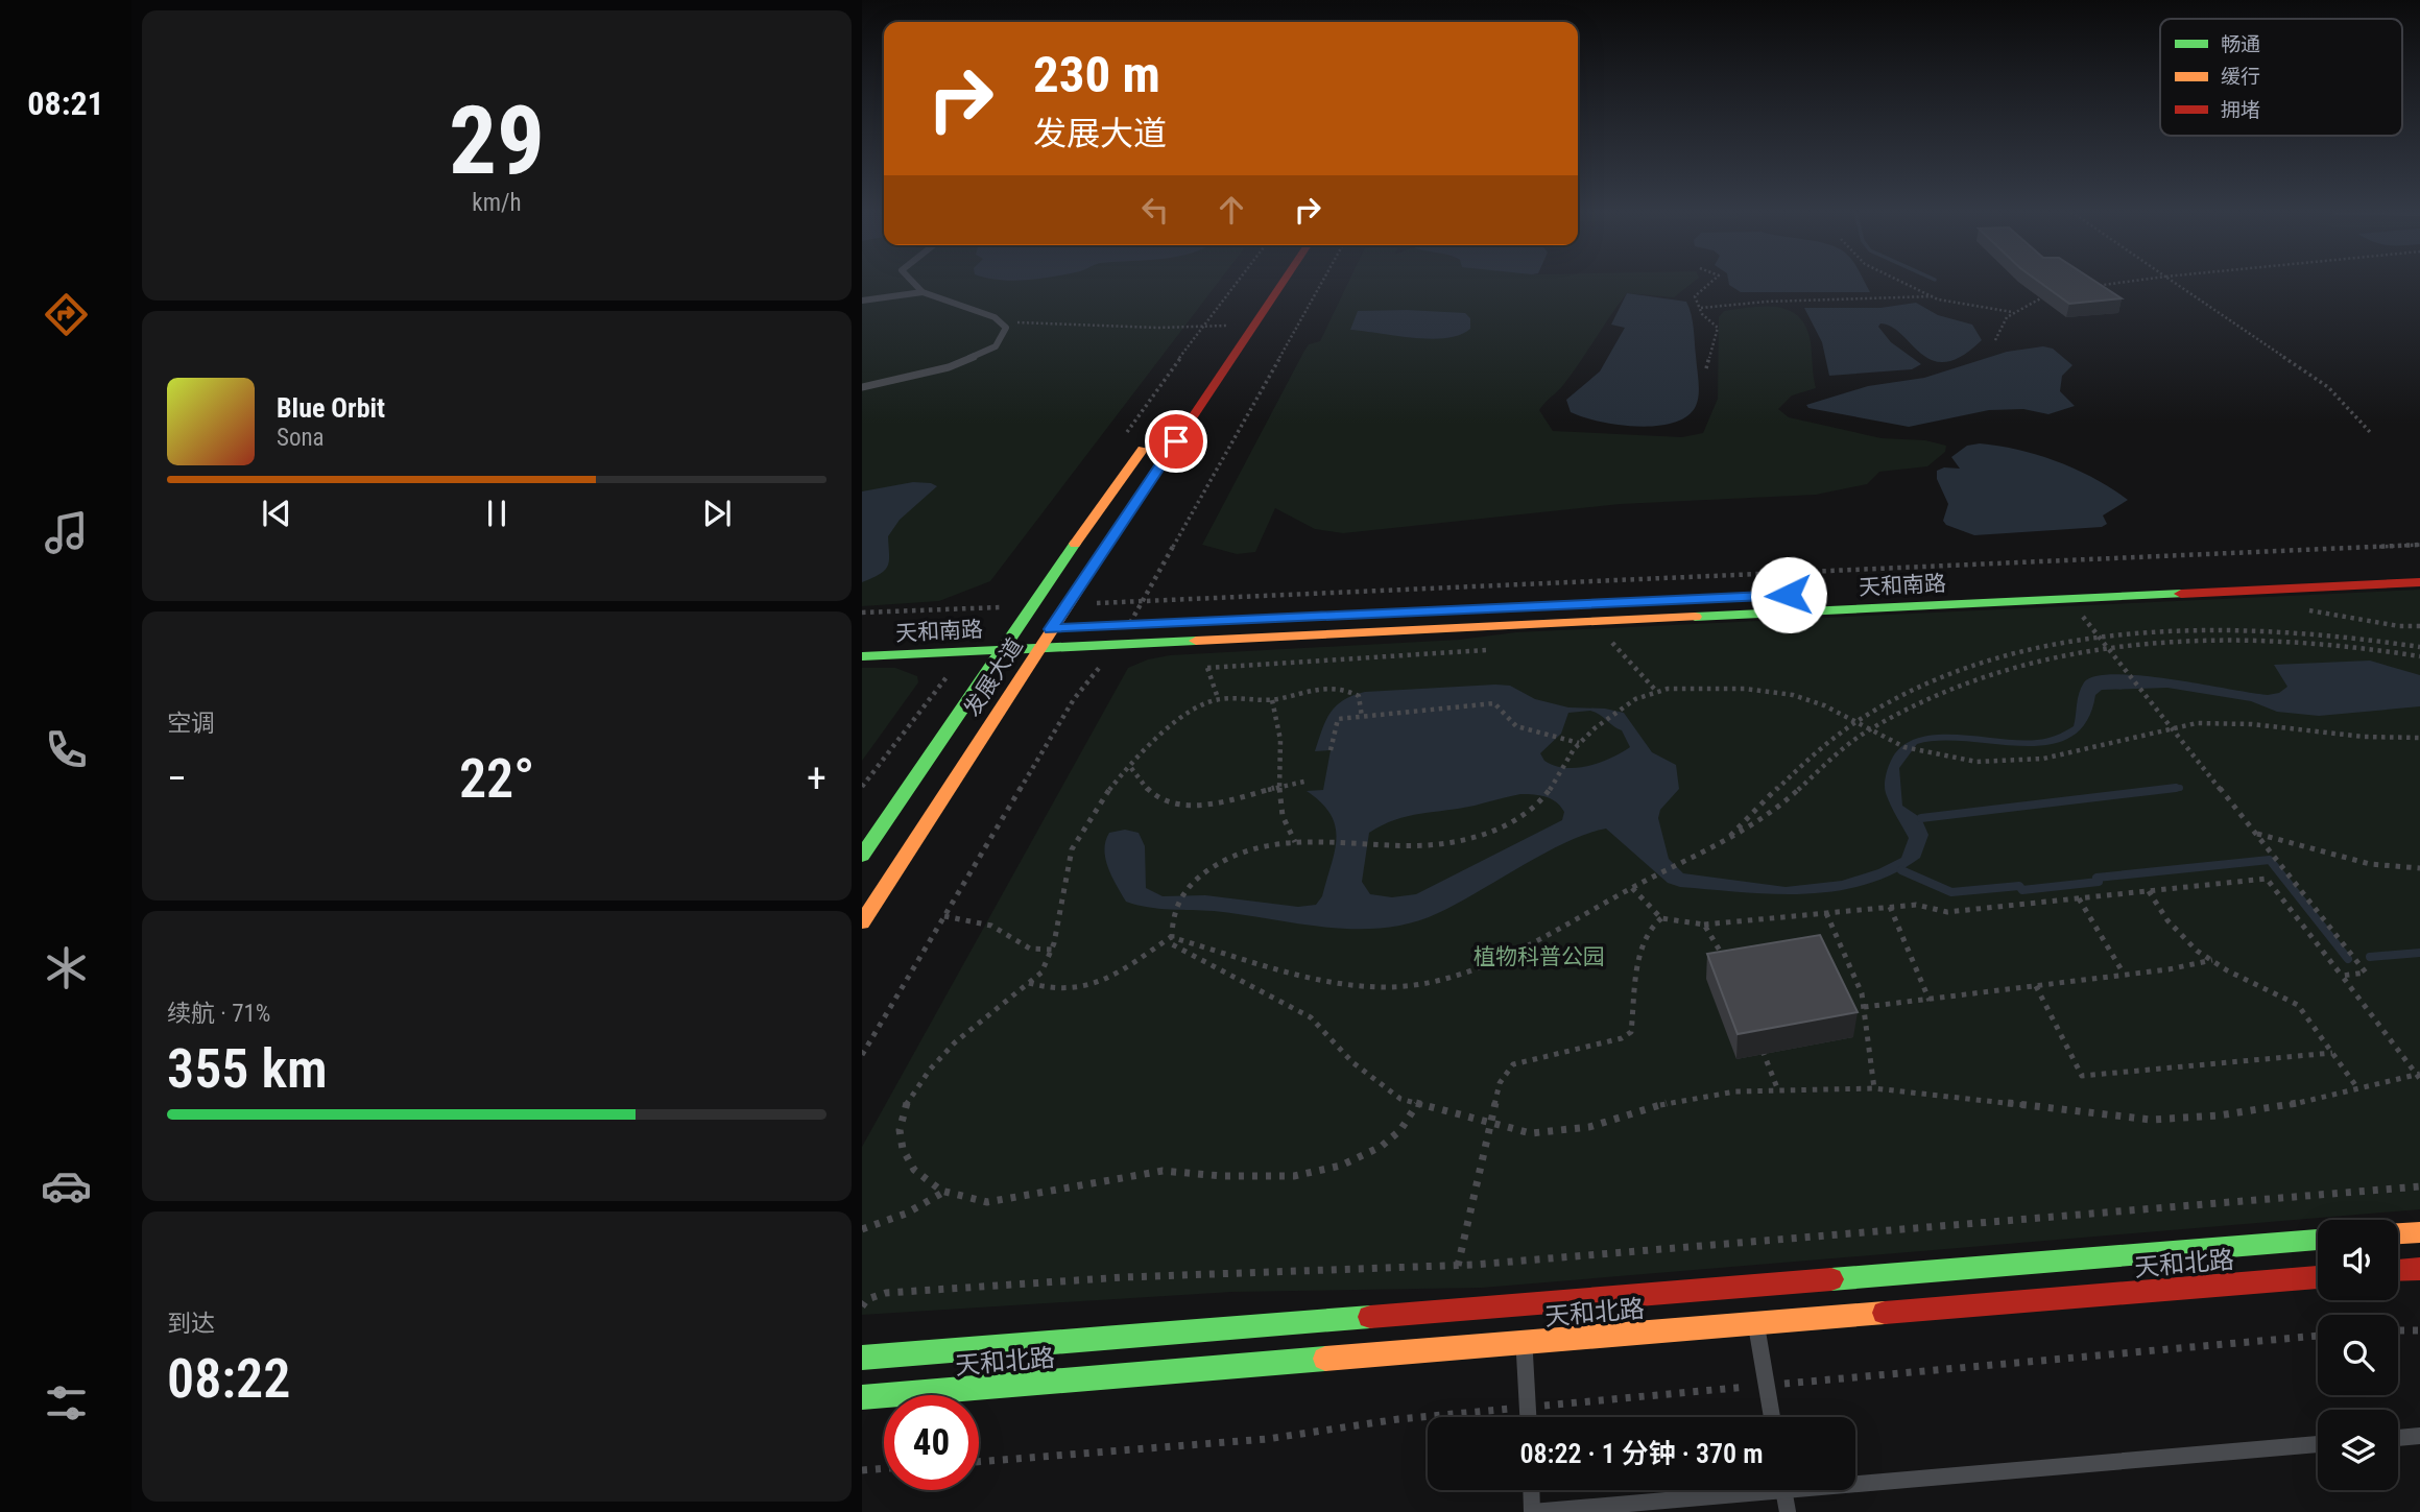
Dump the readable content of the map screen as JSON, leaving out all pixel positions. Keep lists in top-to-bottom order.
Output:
{
  "streets": {
    "street": ["天和南路", "发展大道", "天和北路"]
  },
  "crossings": [
    ["天和南路", "发展大道"]
  ],
  "parks": ["植物科普公园"],
  "legend": ["畅通", "缓行", "拥堵"],
  "page": {
    "tabs": "08:21",
    "tile": [
      ["29", "km/h"],
      "空调",
      ["续航 · 71%", "355 km"],
      ["到达", "08:22"]
    ],
    "turn": ["230 m", "发展大道"],
    "song": ["Blue Orbit", "Sona"],
    "heat": ["−", "22°", "+"],
    "limit": "40",
    "trip": "08:22 · 1 分钟 · 370 m"
  }
}
